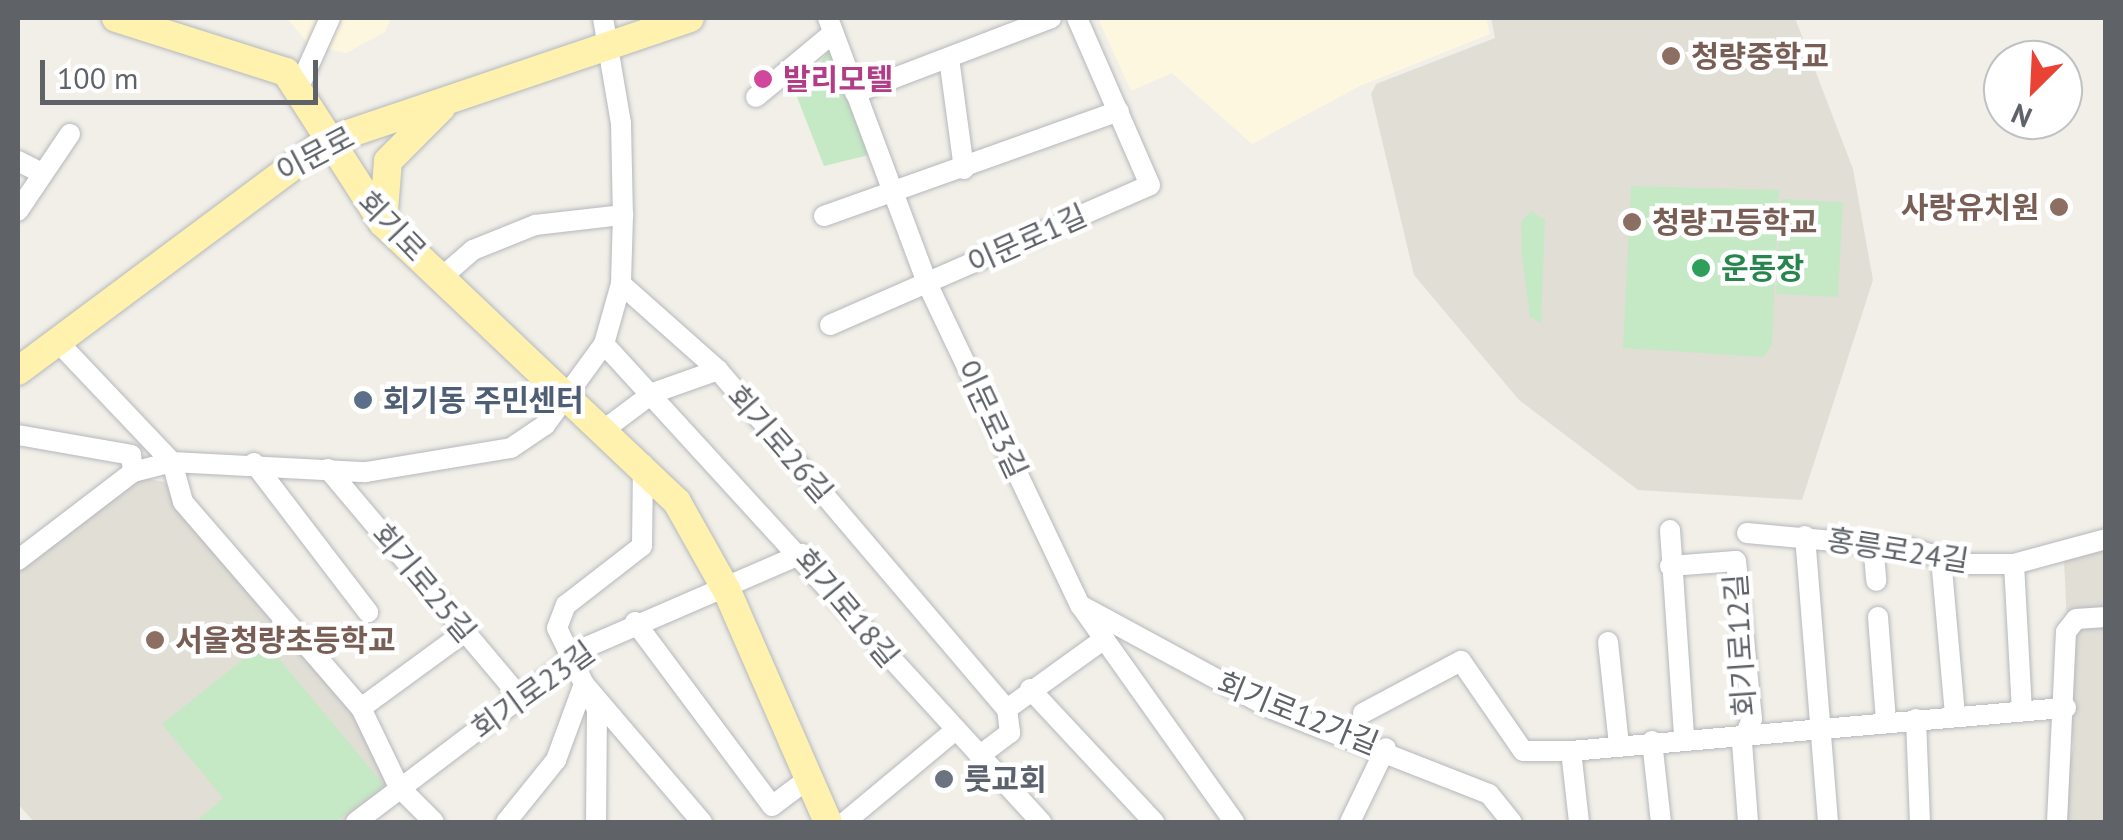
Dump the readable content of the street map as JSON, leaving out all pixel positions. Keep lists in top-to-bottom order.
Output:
{
  "streets": {
    "main road": ["이문로", "회기로"],
    "street": [
      "이문로1길",
      "이문로3길",
      "회기로26길",
      "홍릉로24길",
      "회기로25길",
      "회기로18길",
      "회기로12길",
      "회기로23길",
      "회기로12가길"
    ]
  },
  "crossings": [
    ["이문로", "회기로"],
    ["회기로", "회기로23길"],
    ["이문로1길", "이문로3길"],
    ["이문로3길", "회기로12가길"],
    ["회기로25길", "회기로23길"],
    ["회기로12길", "회기로12가길"]
  ],
  "places": [
    "청량중학교",
    "발리모텔",
    "사랑유치원",
    "청량고등학교",
    "운동장",
    "회기동 주민센터",
    "서울청량초등학교",
    "룻교회"
  ],
  "scale_bar": "100 m",
  "north": "bottom left"
}
